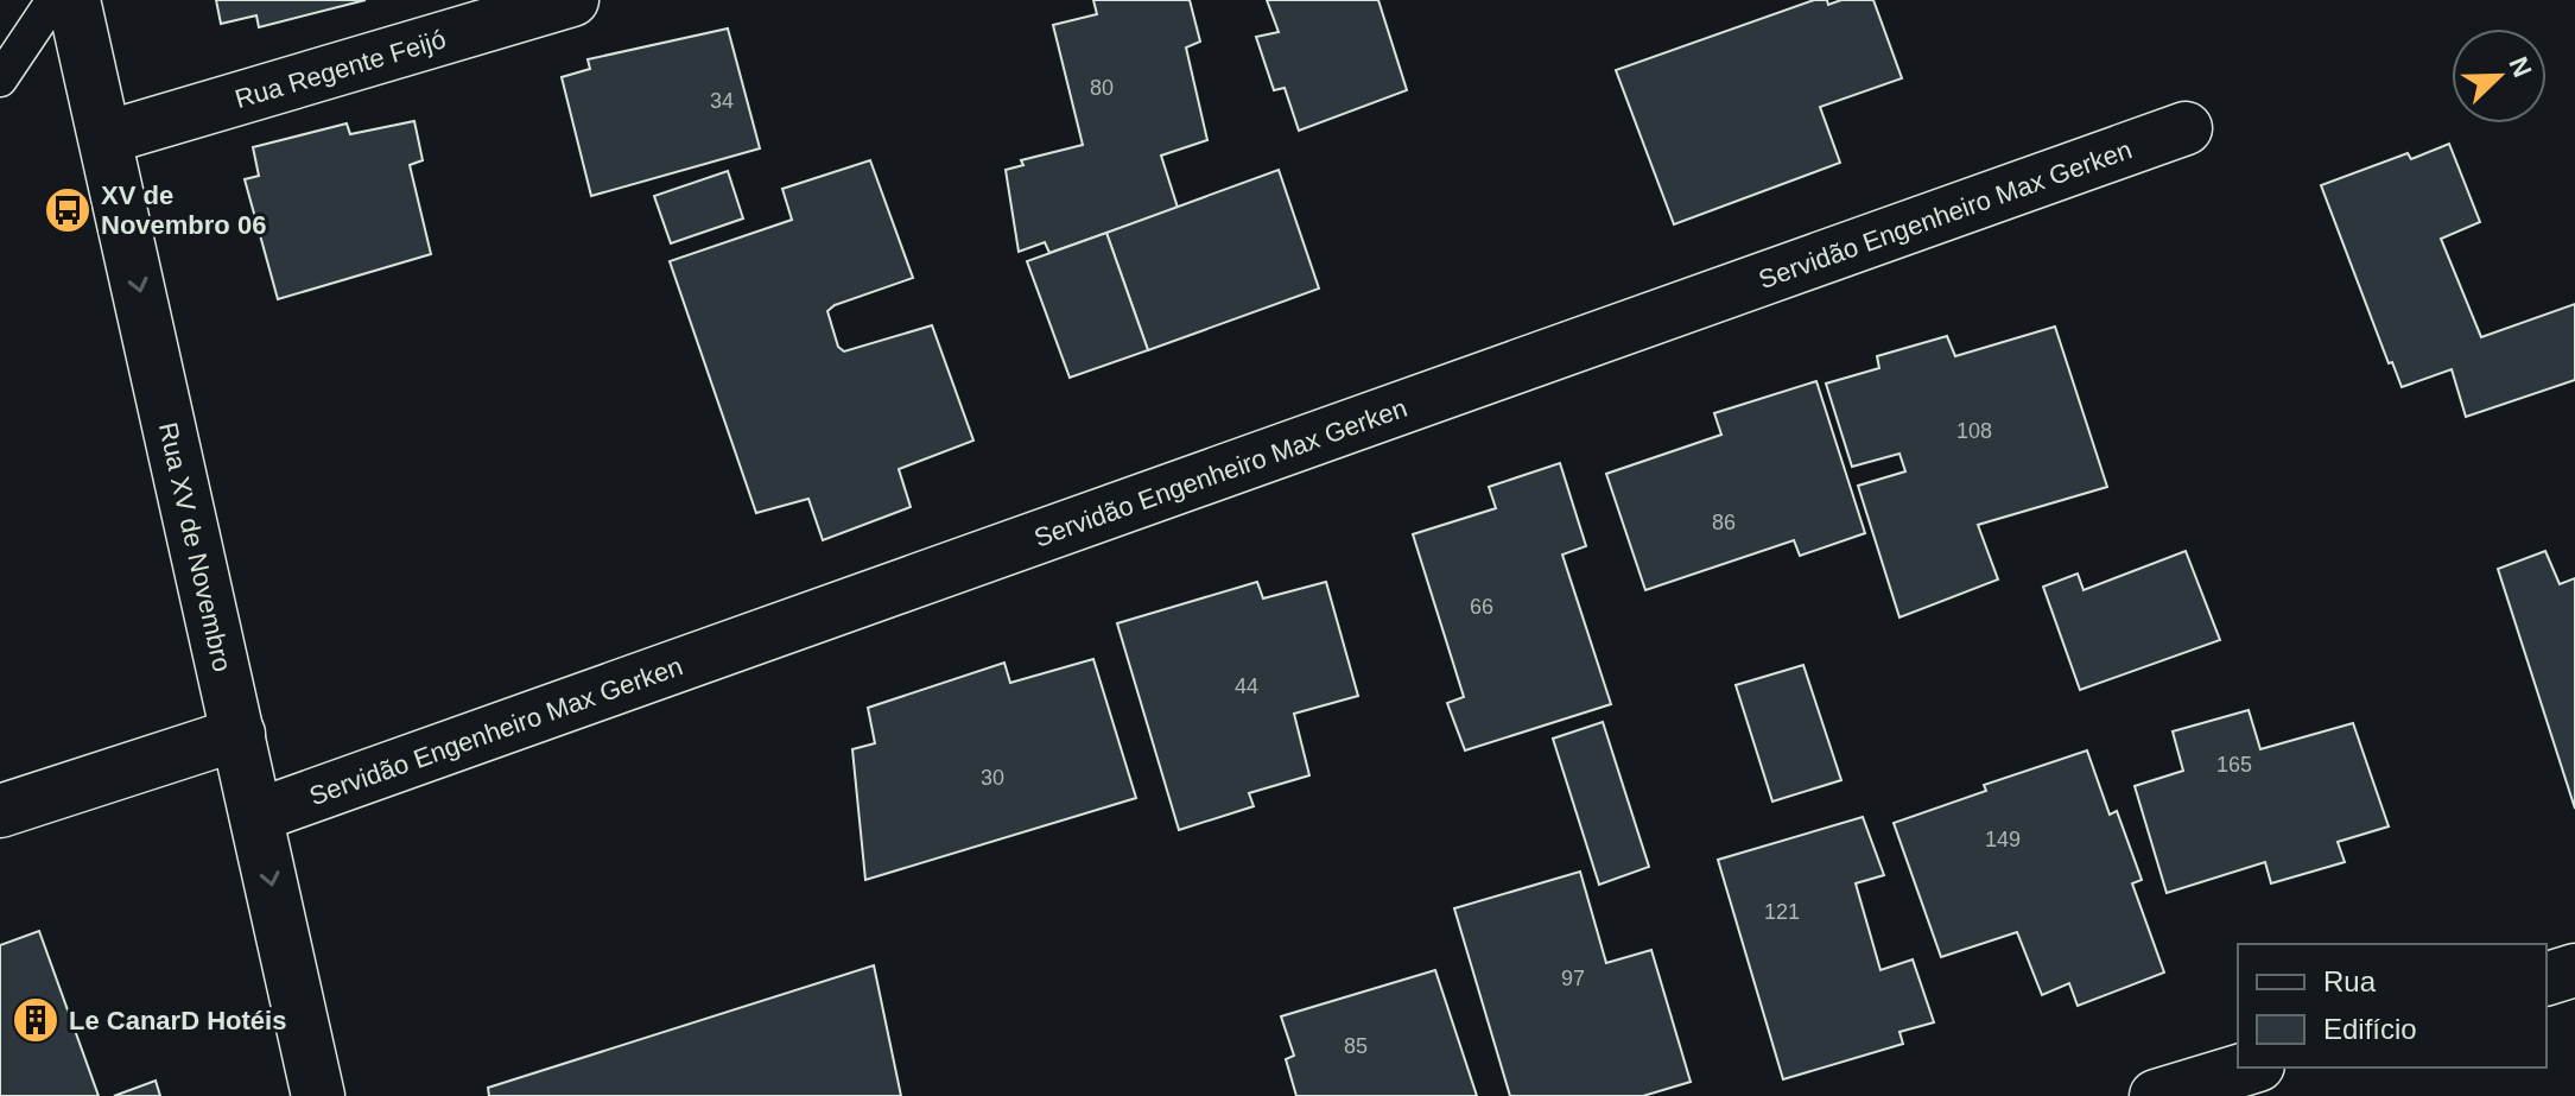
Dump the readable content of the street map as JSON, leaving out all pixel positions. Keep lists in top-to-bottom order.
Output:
{
  "streets": {
    "street": ["Rua Regente Feijó", "Servidão Engenheiro Max Gerken", "Rua XV de Novembro"]
  },
  "crossings": [
    ["Rua Regente Feijó", "Rua XV de Novembro"],
    ["Servidão Engenheiro Max Gerken", "Rua XV de Novembro"]
  ],
  "one_way": ["Rua XV de Novembro"],
  "places": {
    "bus stop": ["XV de Novembro 06"],
    "building": ["Le CanarD Hotéis"]
  },
  "house_numbers": [
    "80",
    "34",
    "108",
    "86",
    "66",
    "44",
    "165",
    "30",
    "149",
    "121",
    "97",
    "85"
  ],
  "legend": ["Rua", "Edifício"],
  "north": "top right"
}
